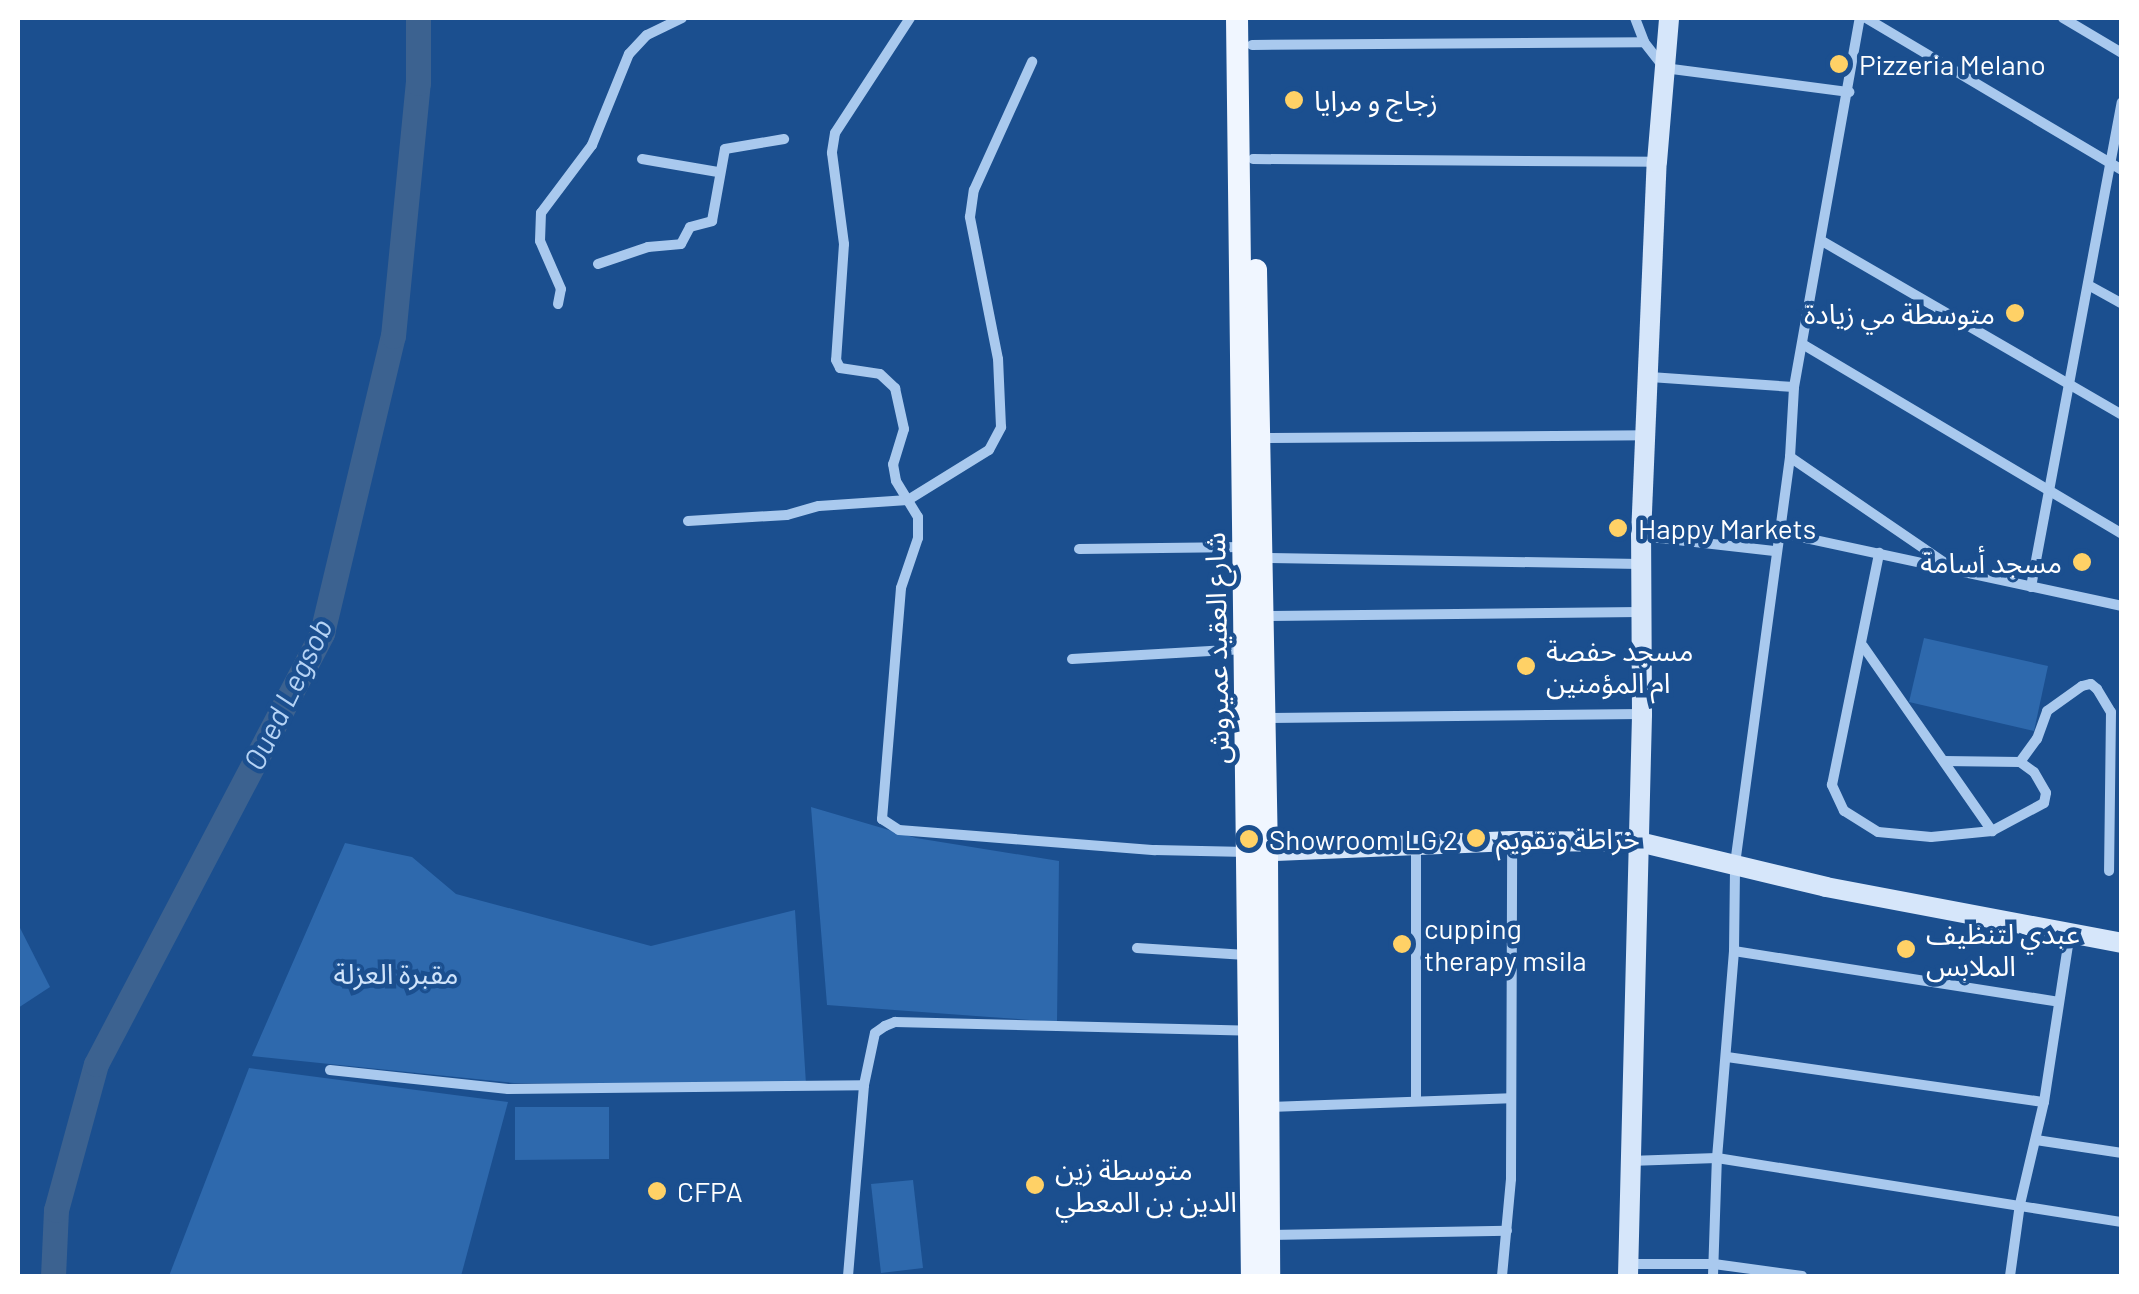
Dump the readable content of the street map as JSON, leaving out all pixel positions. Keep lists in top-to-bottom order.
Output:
{
  "streets": {
    "main road": ["شارع العقيد عميروش"]
  },
  "water": ["Oued Legsob"],
  "parks": ["مقبرة العزلة"],
  "places": [
    "Pizzeria Melano",
    "زجاج و مرايا",
    "متوسطة مي زيادة",
    "Happy Markets",
    "مسجد أسامة",
    "مسجد حفصة ام المؤمنين",
    "خراطة وتقويم",
    "Showroom LG 2",
    "cupping therapy msila",
    "عبدي لتنظيف الملابس",
    "متوسطة زين الدين بن المعطي",
    "CFPA"
  ]
}
